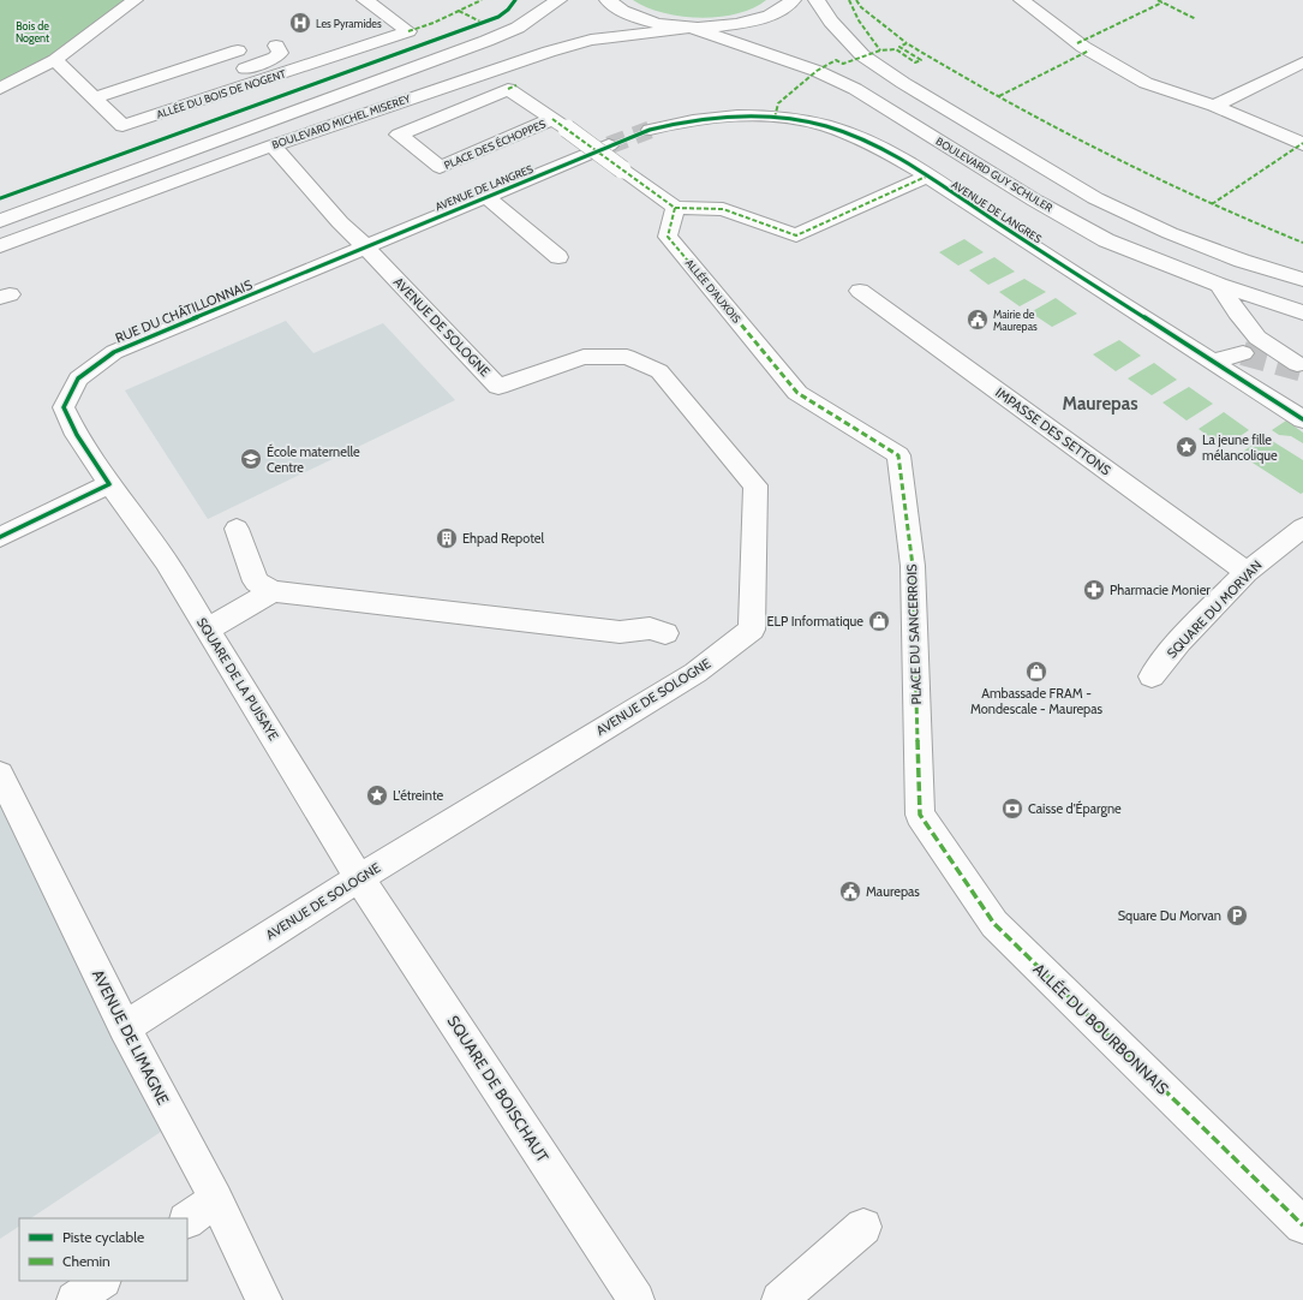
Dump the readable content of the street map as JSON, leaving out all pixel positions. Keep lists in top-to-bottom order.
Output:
{
  "streets": {
    "street": [
      "ALLÉE DU BOIS DE NOGENT",
      "BOULEVARD MICHEL MISEREY",
      "PLACE DES ÉCHOPPES",
      "BOULEVARD GUY SCHULER",
      "AVENUE DE LANGRES",
      "ALLÉE D'AUXOIS",
      "RUE DU CHÂTILLONNAIS",
      "AVENUE DE SOLOGNE",
      "IMPASSE DES SETTONS",
      "SQUARE DU MORVAN",
      "PLACE DU SANCERROIS",
      "SQUARE DE LA PUISAYE",
      "ALLÉE DU BOURBONNAIS",
      "AVENUE DE LIMAGNE",
      "SQUARE DE BOISCHAUT"
    ]
  },
  "crossings": [
    ["BOULEVARD MICHEL MISEREY", "BOULEVARD GUY SCHULER"],
    ["BOULEVARD MICHEL MISEREY", "AVENUE DE SOLOGNE"],
    ["AVENUE DE LANGRES", "RUE DU CHÂTILLONNAIS"],
    ["AVENUE DE LANGRES", "AVENUE DE SOLOGNE"],
    ["ALLÉE D'AUXOIS", "PLACE DU SANCERROIS"],
    ["RUE DU CHÂTILLONNAIS", "AVENUE DE SOLOGNE"],
    ["RUE DU CHÂTILLONNAIS", "SQUARE DE LA PUISAYE"],
    ["AVENUE DE SOLOGNE", "SQUARE DE LA PUISAYE"],
    ["AVENUE DE SOLOGNE", "AVENUE DE LIMAGNE"],
    ["AVENUE DE SOLOGNE", "SQUARE DE BOISCHAUT"],
    ["IMPASSE DES SETTONS", "SQUARE DU MORVAN"],
    ["PLACE DU SANCERROIS", "ALLÉE DU BOURBONNAIS"],
    ["SQUARE DE LA PUISAYE", "SQUARE DE BOISCHAUT"]
  ],
  "districts": ["Maurepas"],
  "parks": ["Bois de Nogent"],
  "places": {
    "hospital": ["Les Pyramides"],
    "public building": ["Mairie de Maurepas", "Maurepas"],
    "place": ["La jeune fille mélancolique", "L'étreinte"],
    "school or university": ["École maternelle Centre"],
    "building": ["Ehpad Repotel"],
    "pharmacy": ["Pharmacie Monier"],
    "shop": ["ELP Informatique", "Ambassade FRAM - Mondescale - Maurepas"],
    "bank": ["Caisse d'Épargne"],
    "parking": ["Square Du Morvan"]
  },
  "legend": ["Piste cyclable", "Chemin"]
}
